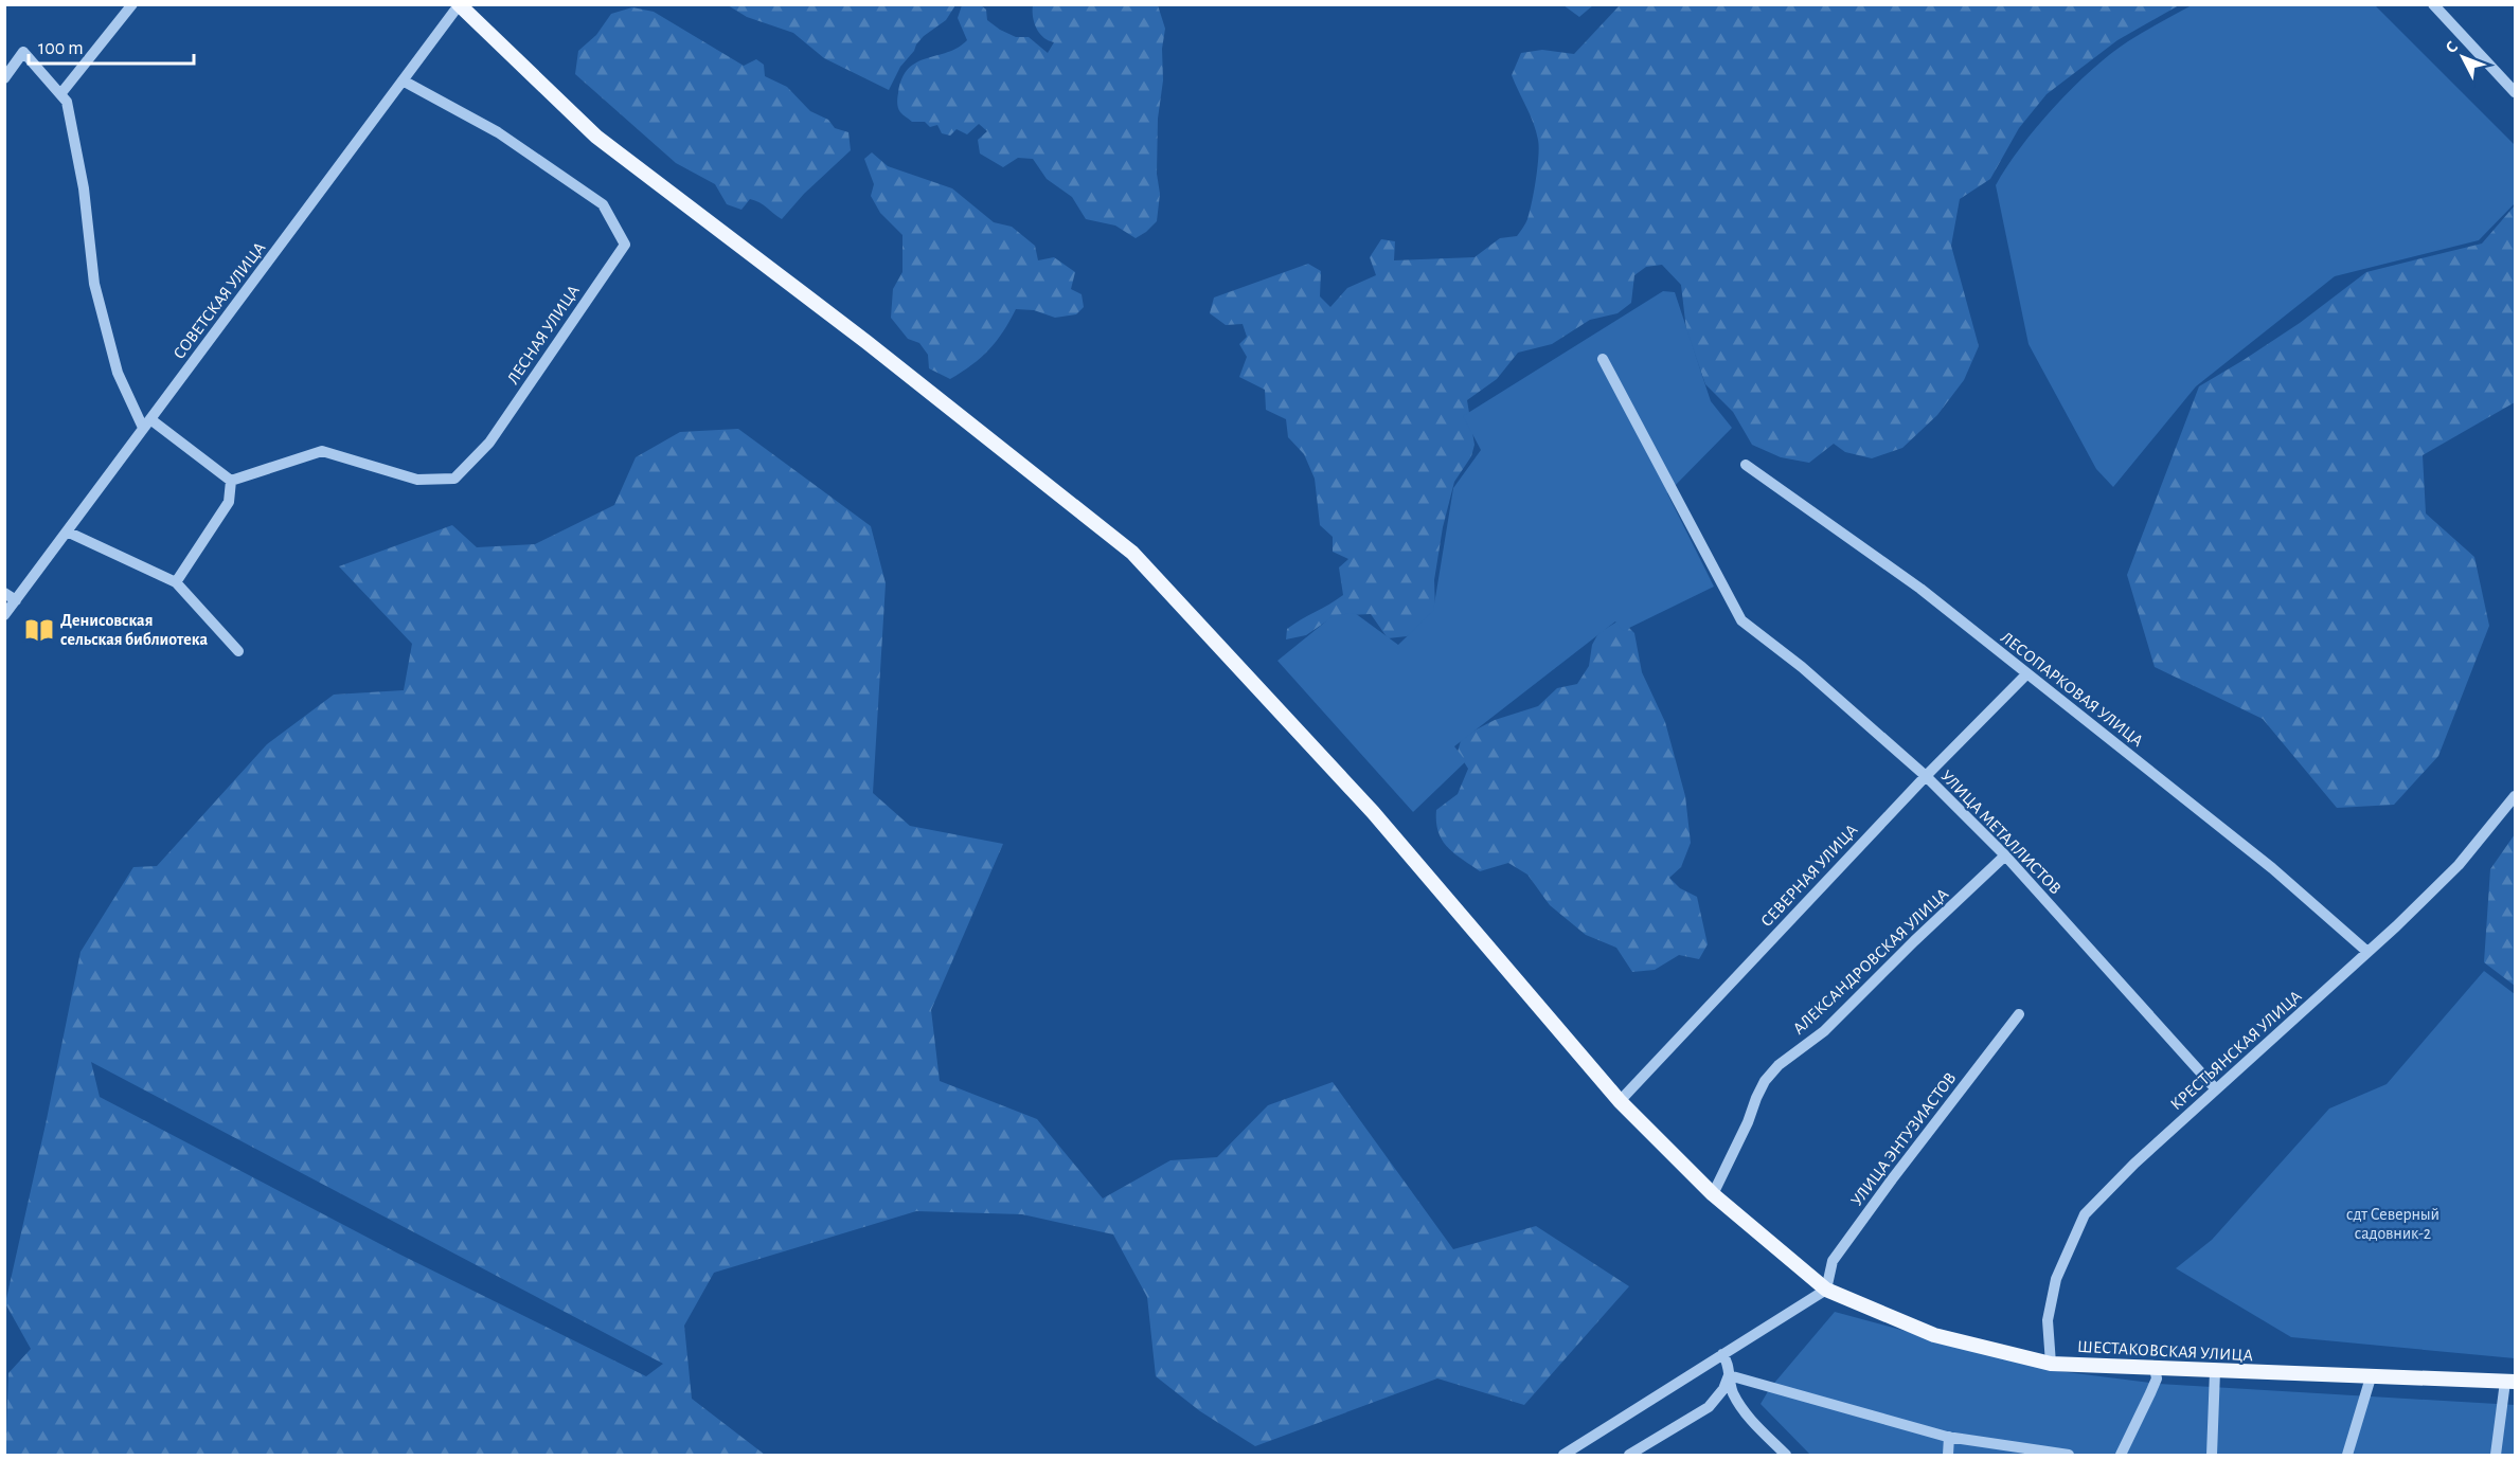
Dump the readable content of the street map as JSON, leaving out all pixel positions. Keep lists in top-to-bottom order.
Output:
{
  "streets": {
    "main road": ["ШЕСТАКОВСКАЯ УЛИЦА"],
    "street": [
      "СОВЕТСКАЯ УЛИЦА",
      "ЛЕСНАЯ УЛИЦА",
      "ЛЕСОПАРКОВАЯ УЛИЦА",
      "УЛИЦА МЕТАЛЛИСТОВ",
      "СЕВЕРНАЯ УЛИЦА",
      "АЛЕКСАНДРОВСКАЯ УЛИЦА",
      "КРЕСТЬЯНСКАЯ УЛИЦА",
      "УЛИЦА ЭНТУЗИАСТОВ"
    ]
  },
  "crossings": [
    ["СОВЕТСКАЯ УЛИЦА", "ЛЕСНАЯ УЛИЦА"],
    ["СОВЕТСКАЯ УЛИЦА", "ШЕСТАКОВСКАЯ УЛИЦА"],
    ["ЛЕСОПАРКОВАЯ УЛИЦА", "СЕВЕРНАЯ УЛИЦА"],
    ["ЛЕСОПАРКОВАЯ УЛИЦА", "КРЕСТЬЯНСКАЯ УЛИЦА"],
    ["УЛИЦА МЕТАЛЛИСТОВ", "СЕВЕРНАЯ УЛИЦА"],
    ["УЛИЦА МЕТАЛЛИСТОВ", "АЛЕКСАНДРОВСКАЯ УЛИЦА"],
    ["УЛИЦА МЕТАЛЛИСТОВ", "КРЕСТЬЯНСКАЯ УЛИЦА"],
    ["СЕВЕРНАЯ УЛИЦА", "ШЕСТАКОВСКАЯ УЛИЦА"],
    ["АЛЕКСАНДРОВСКАЯ УЛИЦА", "ШЕСТАКОВСКАЯ УЛИЦА"],
    ["КРЕСТЬЯНСКАЯ УЛИЦА", "ШЕСТАКОВСКАЯ УЛИЦА"],
    ["УЛИЦА ЭНТУЗИАСТОВ", "ШЕСТАКОВСКАЯ УЛИЦА"]
  ],
  "parks": ["сдт Северный садовник-2"],
  "places": {
    "library": ["Денисовская сельская библиотека"]
  },
  "scale_bar": "100 m",
  "north": "top left"
}
